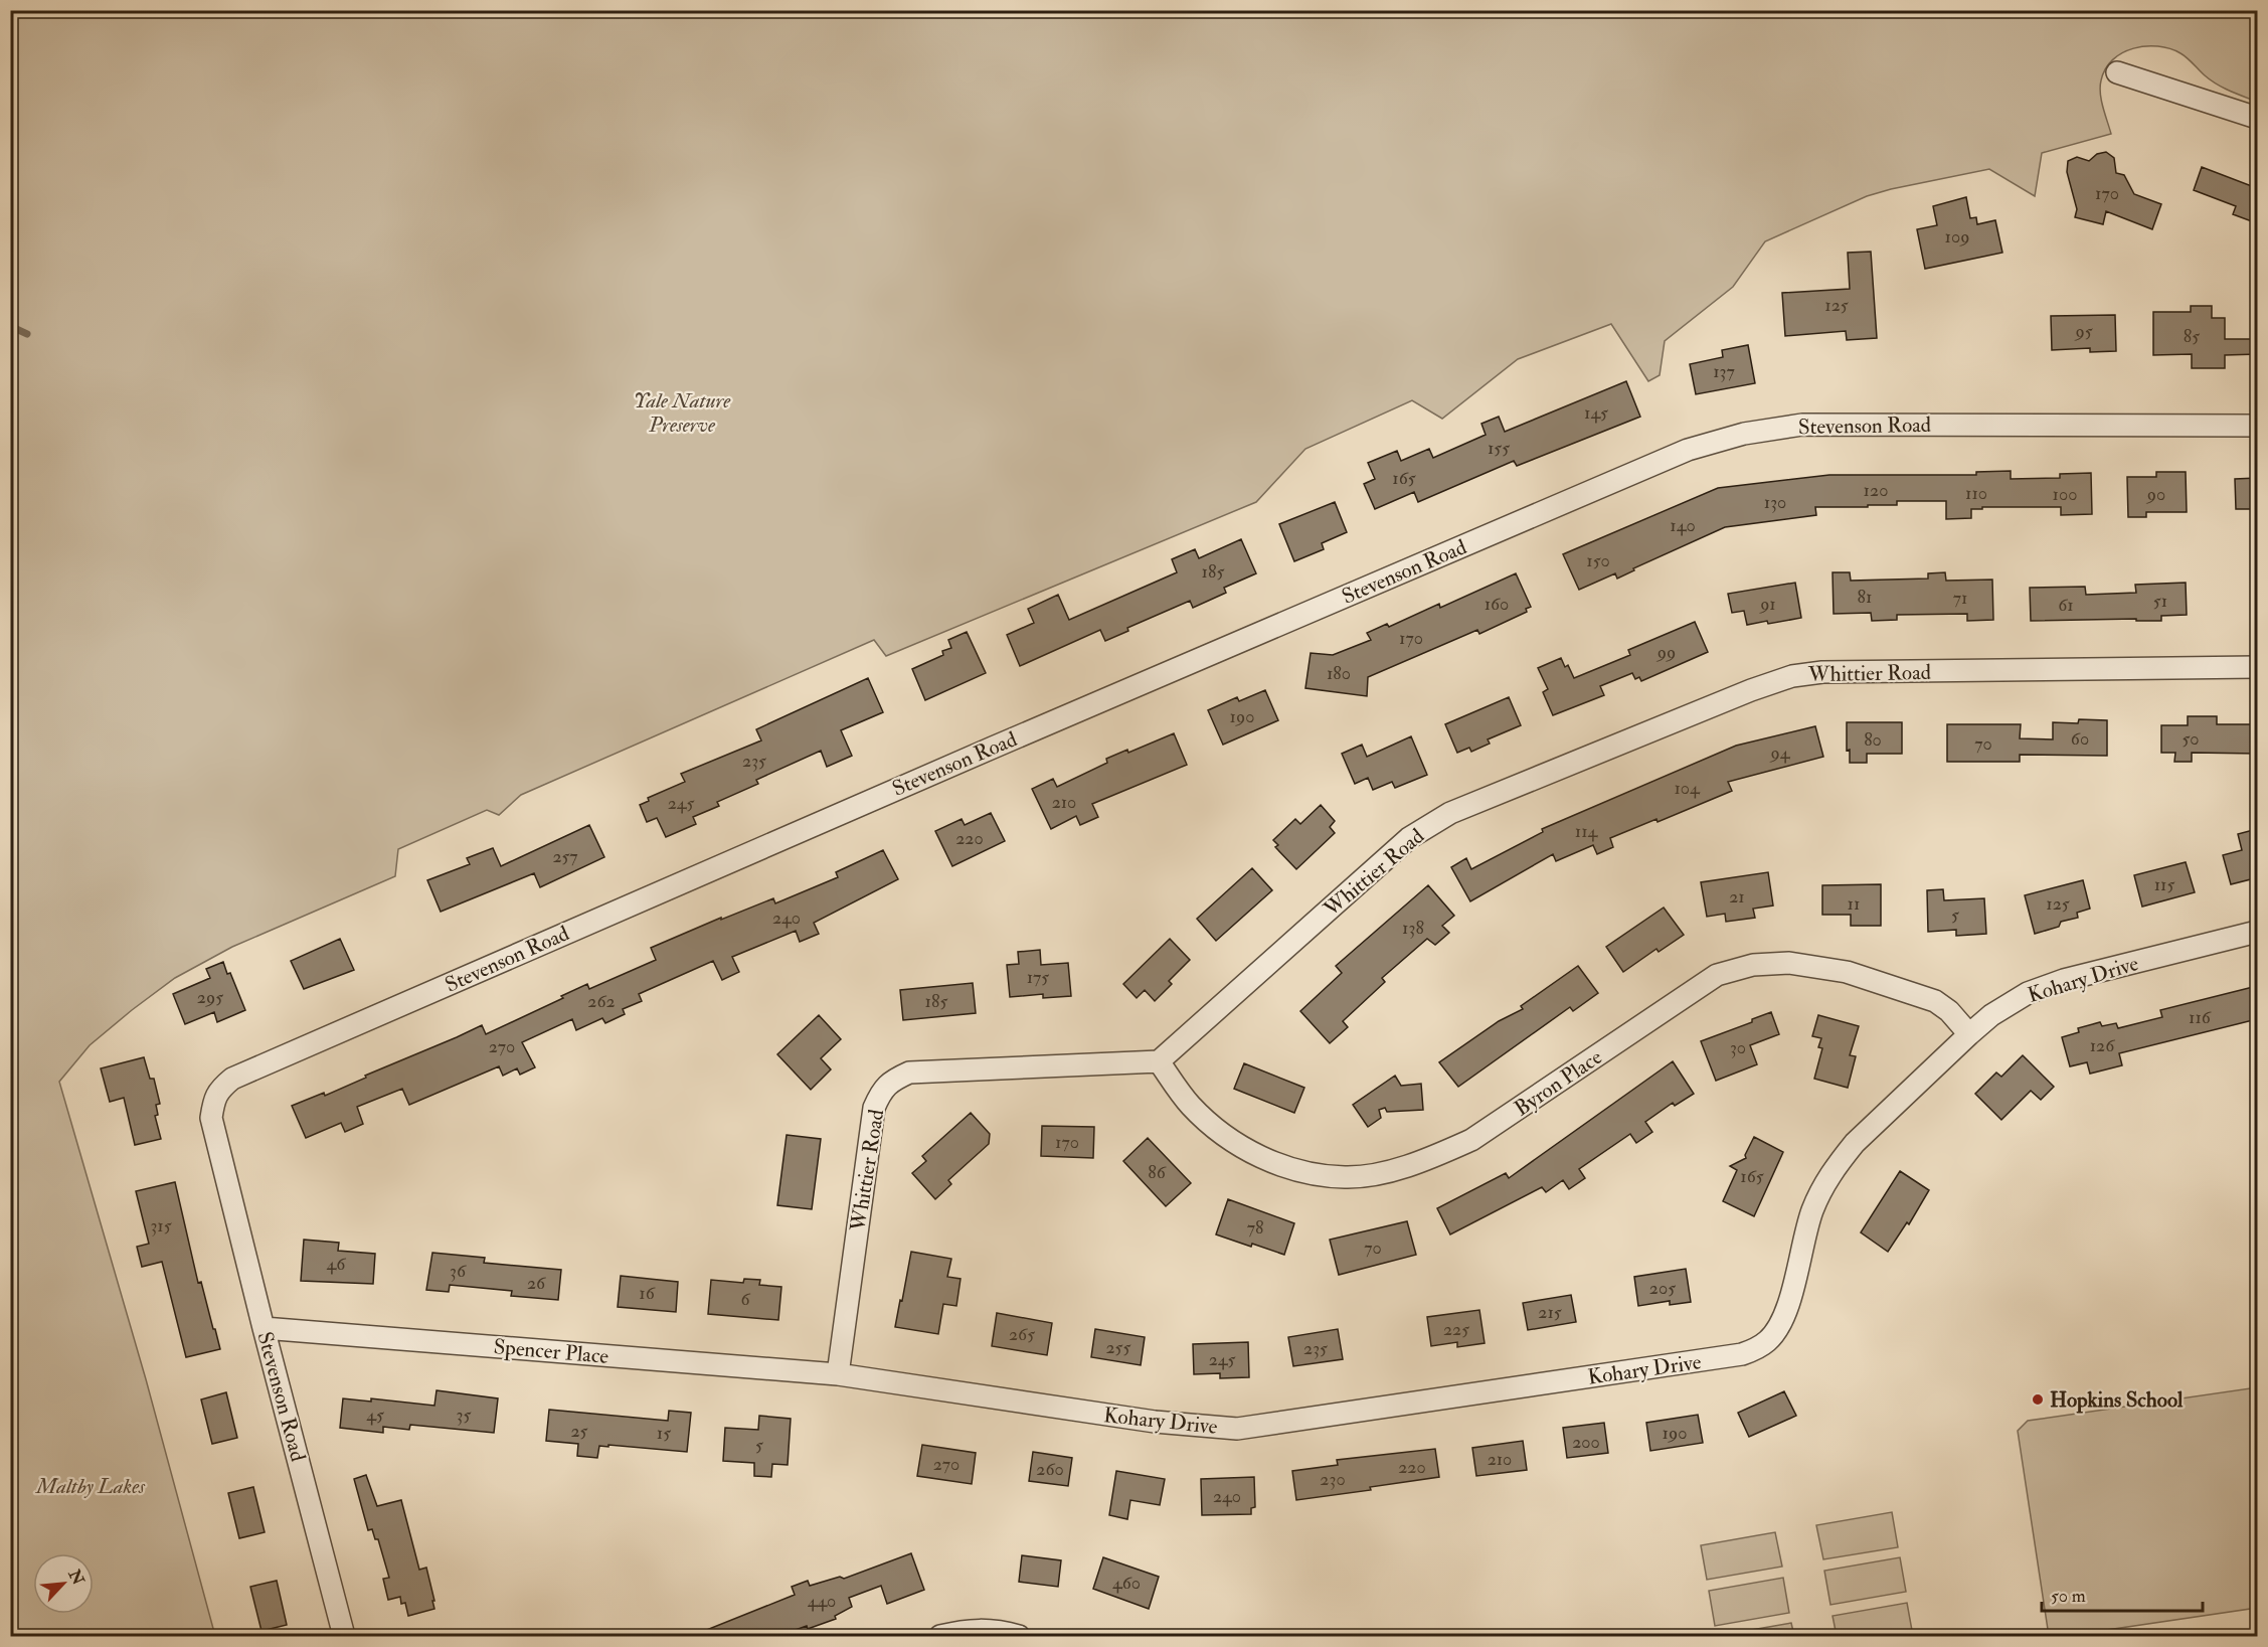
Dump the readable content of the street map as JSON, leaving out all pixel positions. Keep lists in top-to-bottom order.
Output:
{
  "streets": {
    "street": [
      "Stevenson Road",
      "Whittier Road",
      "Kohary Drive",
      "Byron Place",
      "Spencer Place"
    ]
  },
  "crossings": [
    ["Stevenson Road", "Spencer Place"],
    ["Whittier Road", "Kohary Drive"],
    ["Whittier Road", "Byron Place"],
    ["Whittier Road", "Spencer Place"],
    ["Kohary Drive", "Byron Place"],
    ["Kohary Drive", "Spencer Place"]
  ],
  "parks": ["Yale Nature Preserve", "Maltby Lakes"],
  "places": ["Hopkins School"],
  "house_numbers": [
    "170",
    "109",
    "125",
    "95",
    "85",
    "137",
    "145",
    "155",
    "165",
    "120",
    "110",
    "100",
    "90",
    "130",
    "140",
    "150",
    "185",
    "81",
    "71",
    "51",
    "160",
    "91",
    "61",
    "170",
    "99",
    "180",
    "190",
    "60",
    "50",
    "80",
    "70",
    "94",
    "235",
    "104",
    "210",
    "245",
    "114",
    "220",
    "257",
    "115",
    "21",
    "11",
    "125",
    "5",
    "240",
    "138",
    "175",
    "295",
    "262",
    "185",
    "116",
    "126",
    "270",
    "30",
    "170",
    "86",
    "165",
    "315",
    "78",
    "70",
    "46",
    "36",
    "26",
    "205",
    "16",
    "6",
    "215",
    "225",
    "265",
    "255",
    "235",
    "245",
    "45",
    "35",
    "25",
    "15",
    "190",
    "200",
    "5",
    "210",
    "270",
    "220",
    "260",
    "230",
    "240",
    "460",
    "440"
  ],
  "scale_bar": "50 m",
  "north": "top right"
}
